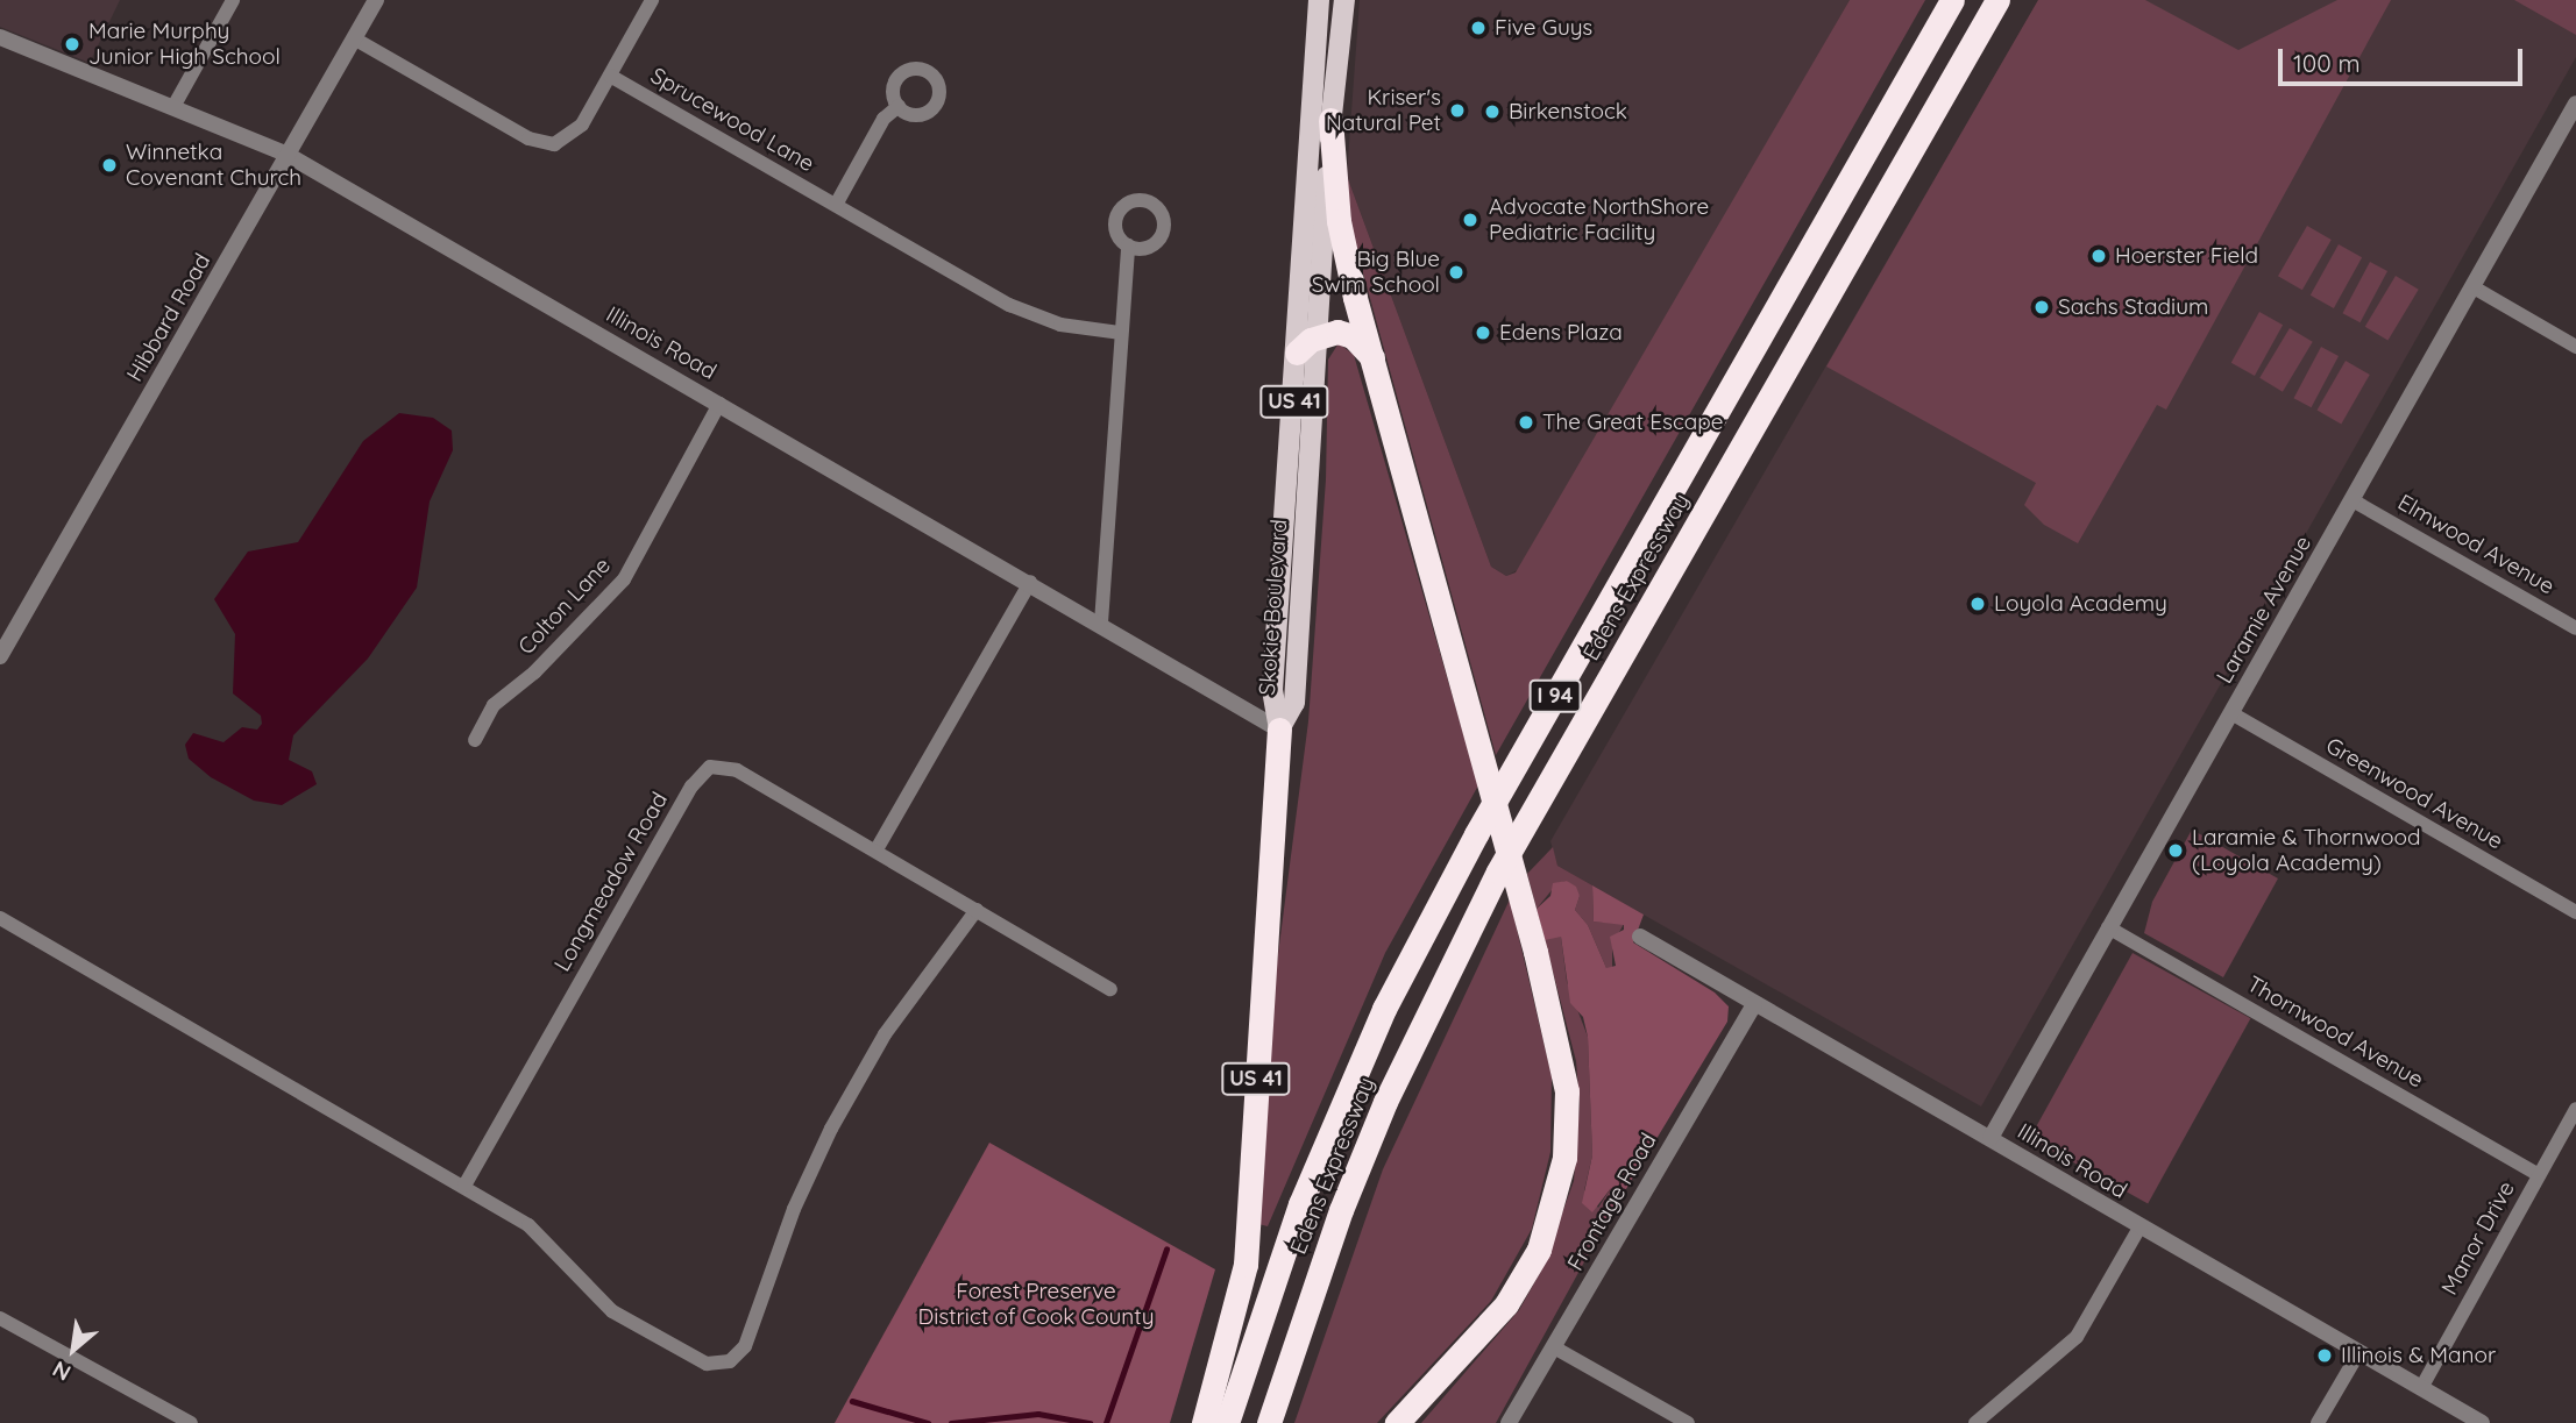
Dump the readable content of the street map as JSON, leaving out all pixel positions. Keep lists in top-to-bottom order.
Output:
{
  "streets": {
    "highway": ["US 41", "Edens Expressway", "I 94"],
    "main road": ["Skokie Boulevard"],
    "street": [
      "Sprucewood Lane",
      "Hibbard Road",
      "Illinois Road",
      "Elmwood Avenue",
      "Colton Lane",
      "Laramie Avenue",
      "Greenwood Avenue",
      "Longmeadow Road",
      "Thornwood Avenue",
      "Frontage Road",
      "Manor Drive"
    ]
  },
  "crossings": [
    ["Hibbard Road", "Illinois Road"],
    ["Illinois Road", "US 41"],
    ["Illinois Road", "Colton Lane"],
    ["Illinois Road", "Skokie Boulevard"],
    ["Illinois Road", "Laramie Avenue"],
    ["Illinois Road", "Frontage Road"],
    ["Illinois Road", "Manor Drive"],
    ["US 41", "Skokie Boulevard"],
    ["Elmwood Avenue", "Laramie Avenue"],
    ["Laramie Avenue", "Greenwood Avenue"],
    ["Laramie Avenue", "Thornwood Avenue"],
    ["Thornwood Avenue", "Manor Drive"]
  ],
  "parks": ["Forest Preserve District of Cook County"],
  "places": [
    "Five Guys",
    "Marie Murphy Junior High School",
    "Kriser's Natural Pet",
    "Birkenstock",
    "Winnetka Covenant Church",
    "Advocate NorthShore Pediatric Facility",
    "Hoerster Field",
    "Big Blue Swim School",
    "Sachs Stadium",
    "Edens Plaza",
    "The Great Escape",
    "Loyola Academy",
    "Laramie & Thornwood (Loyola Academy)",
    "Illinois & Manor"
  ],
  "scale_bar": "100 m",
  "north": "bottom left"
}
